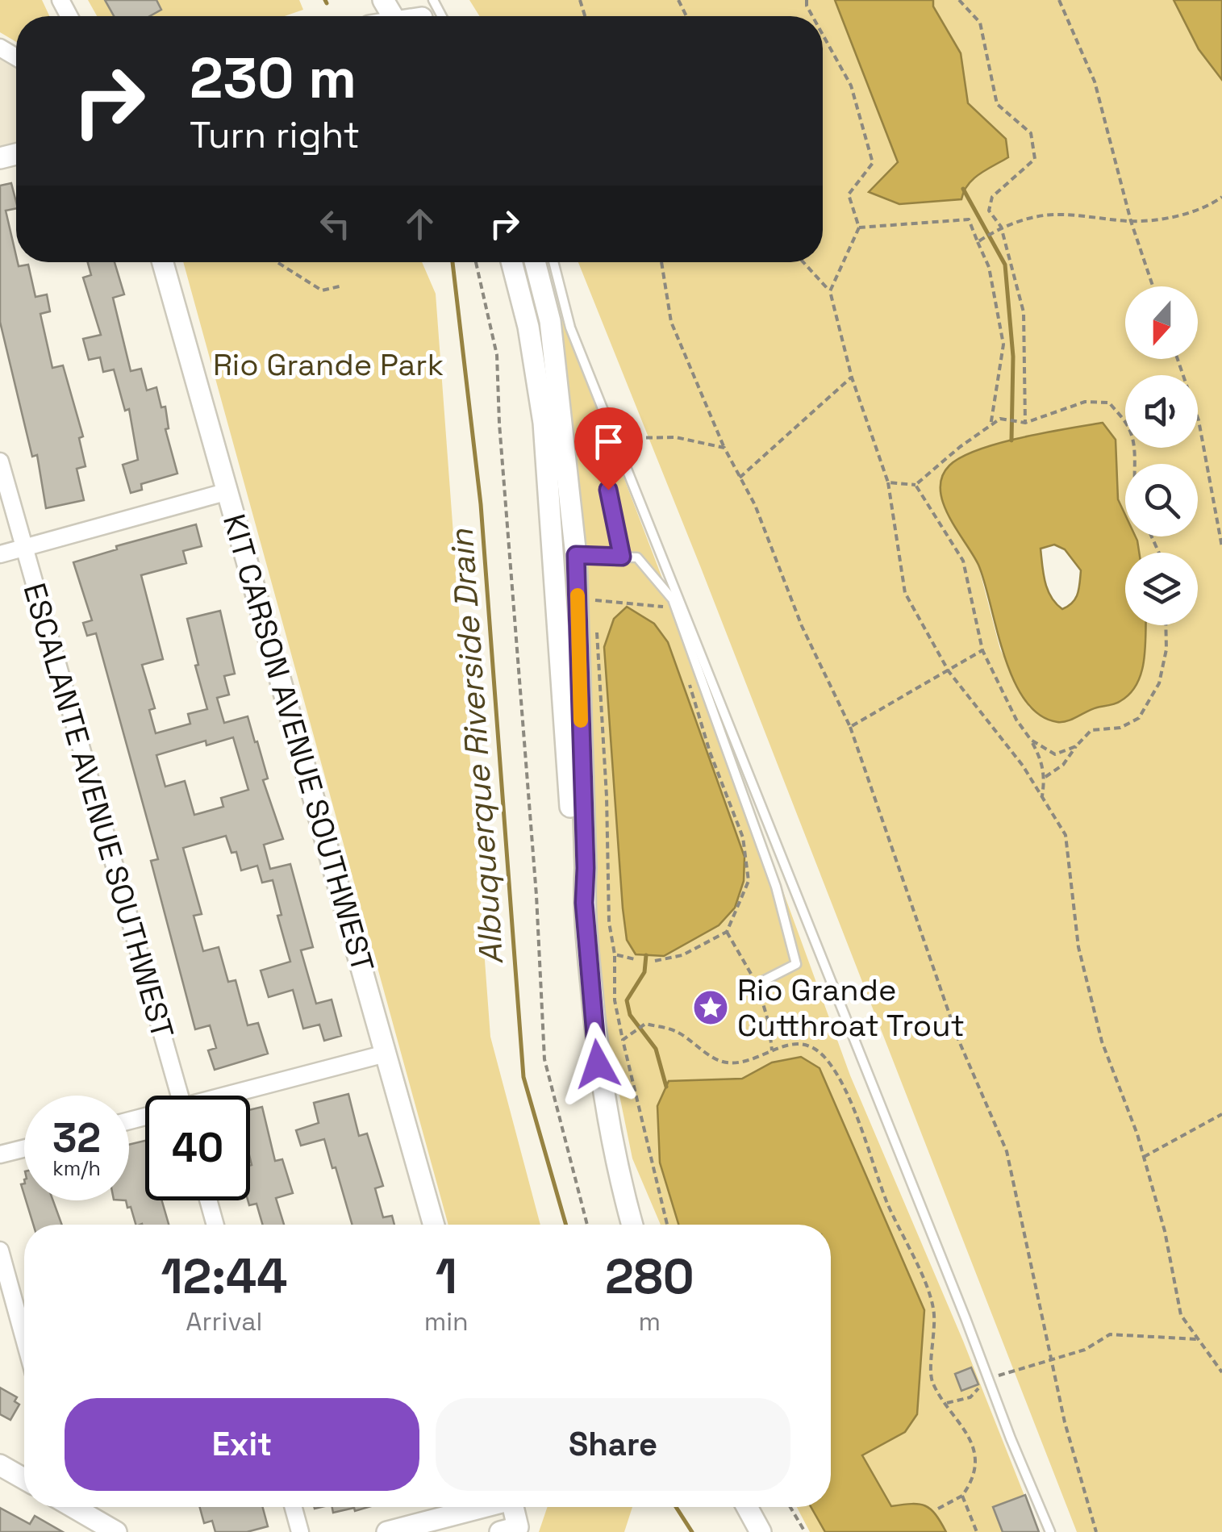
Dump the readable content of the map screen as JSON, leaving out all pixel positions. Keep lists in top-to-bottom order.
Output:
{
  "streets": {
    "street": ["KIT CARSON AVENUE SOUTHWEST", "ESCALANTE AVENUE SOUTHWEST"]
  },
  "water": ["Albuquerque Riverside Drain"],
  "parks": ["Rio Grande Park"],
  "places": {
    "place": ["Rio Grande Cutthroat Trout"]
  },
  "north": "bottom",
  "page": {
    "turn": ["230 m", "Turn right"],
    "speed": "32 km/h",
    "limit": "40",
    "eta": [
      "12:44",
      "Arrival",
      "1",
      "min",
      "280",
      "m"
    ],
    "buttons": ["Exit", "Share"]
  }
}
